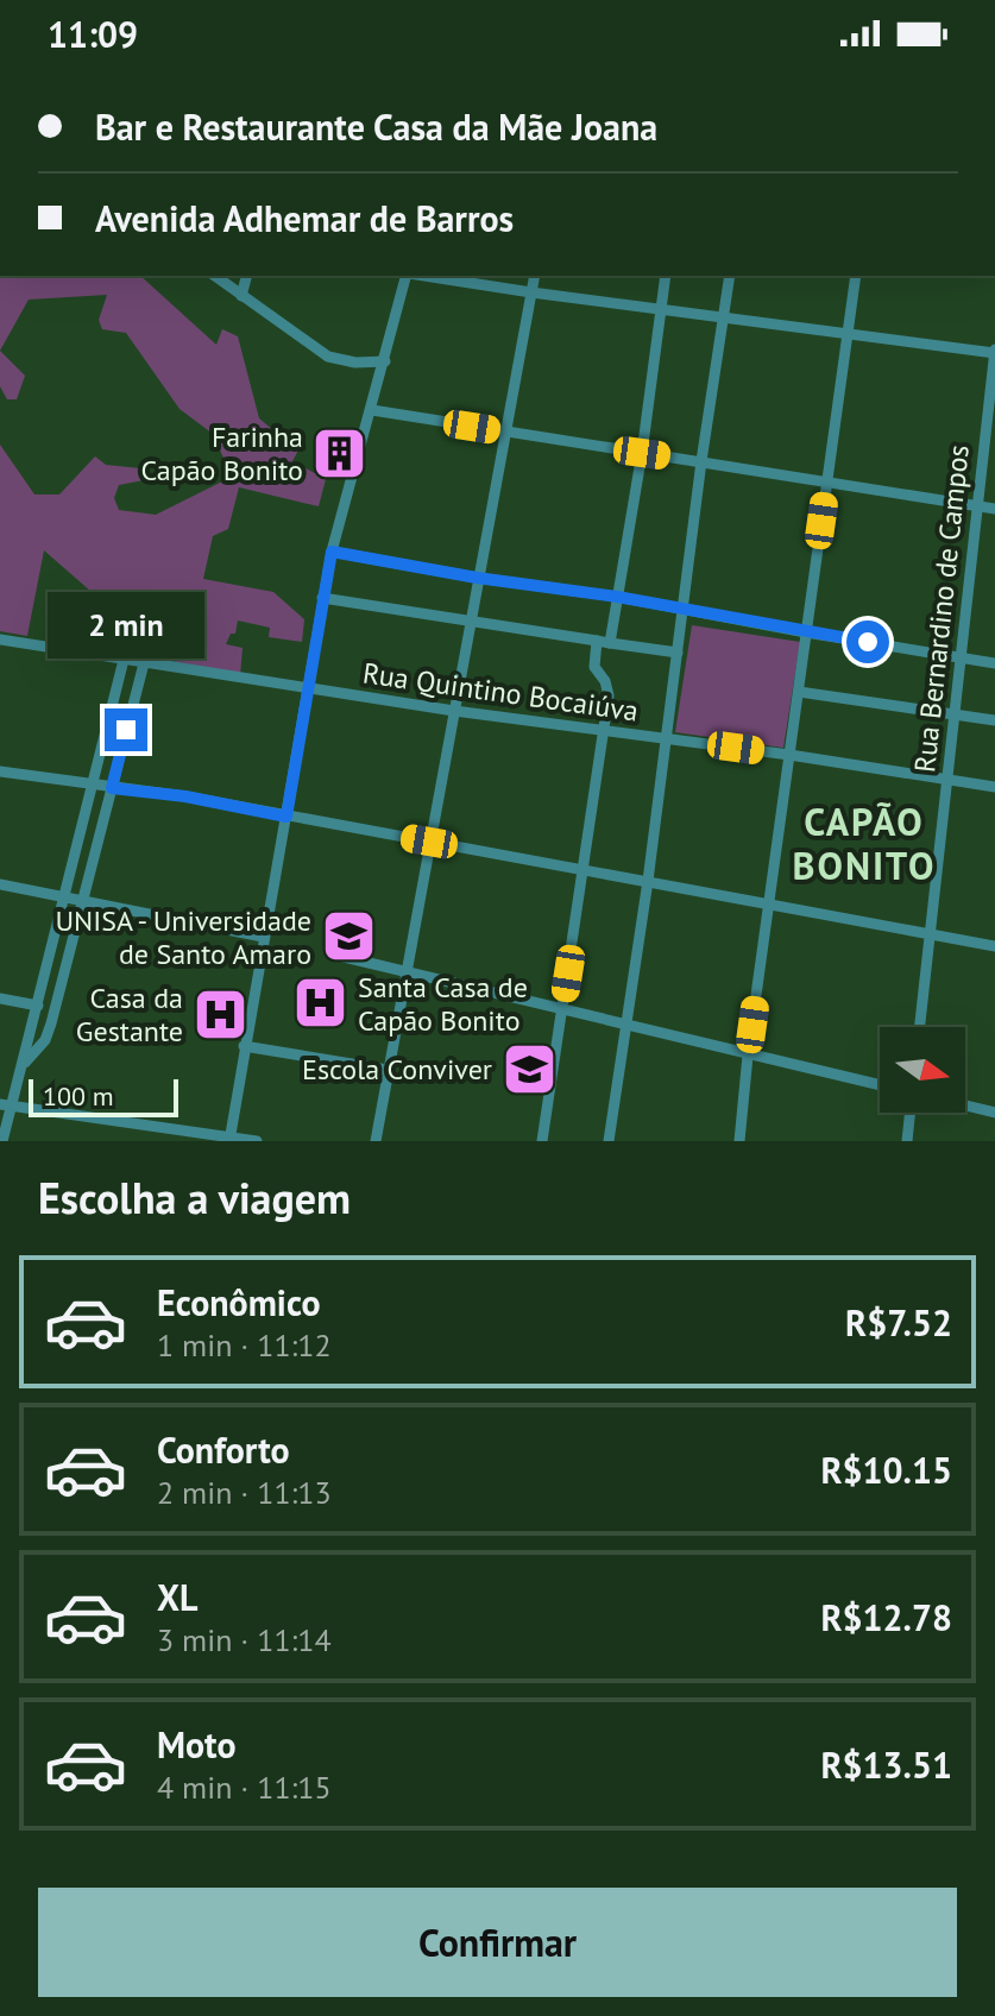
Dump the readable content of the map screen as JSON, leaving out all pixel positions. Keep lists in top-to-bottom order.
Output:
{
  "streets": {
    "street": ["Rua Bernardino de Campos", "Rua Quintino Bocaiúva"]
  },
  "crossings": [
    ["Rua Bernardino de Campos", "Rua Quintino Bocaiúva"]
  ],
  "districts": ["CAPÃO BONITO"],
  "places": {
    "building": ["Farinha Capão Bonito"],
    "school or university": ["UNISA - Universidade de Santo Amaro", "Escola Conviver"],
    "hospital": ["Santa Casa de Capão Bonito", "Casa da Gestante"]
  },
  "scale_bar": "100 m",
  "north": "right",
  "page": {
    "status": "11:09",
    "banner": ["Bar e Restaurante Casa da Mãe Joana", "Avenida Adhemar de Barros"],
    "bubble": "2 min",
    "scale": "100 m",
    "heading": "Escolha a viagem",
    "list": [
      {
        "name": "Econômico",
        "note": "1 min · 11:12",
        "value": "R$7.52"
      },
      {
        "name": "Conforto",
        "note": "2 min · 11:13",
        "value": "R$10.15"
      },
      {
        "name": "XL",
        "note": "3 min · 11:14",
        "value": "R$12.78"
      },
      {
        "name": "Moto",
        "note": "4 min · 11:15",
        "value": "R$13.51"
      }
    ],
    "buttons": "Confirmar"
  }
}
